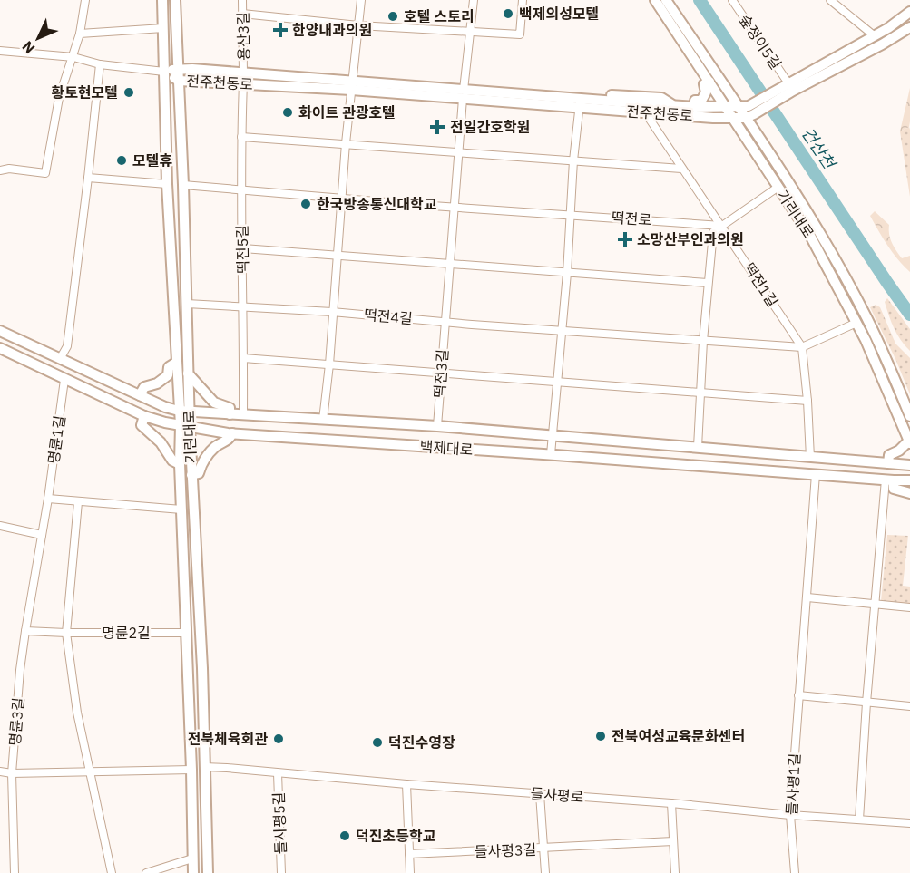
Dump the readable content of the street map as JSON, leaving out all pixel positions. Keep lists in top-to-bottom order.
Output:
{
  "streets": {
    "street": [
      "용산3길",
      "숲정이5길",
      "전주천동로",
      "가리내로",
      "떡전로",
      "떡전5길",
      "떡전1길",
      "떡전4길",
      "떡전3길",
      "기린대로",
      "명륜1길",
      "백제대로",
      "명륜2길",
      "명륜3길",
      "들사평1길",
      "들사평로",
      "들사평5길",
      "들사평3길"
    ]
  },
  "crossings": [
    ["용산3길", "전주천동로"],
    ["용산3길", "떡전5길"],
    ["전주천동로", "가리내로"],
    ["전주천동로", "떡전5길"],
    ["전주천동로", "떡전1길"],
    ["전주천동로", "떡전3길"],
    ["전주천동로", "기린대로"],
    ["떡전로", "떡전1길"],
    ["떡전로", "떡전3길"],
    ["떡전5길", "떡전4길"],
    ["떡전5길", "백제대로"],
    ["떡전1길", "백제대로"],
    ["떡전4길", "떡전3길"],
    ["떡전4길", "기린대로"],
    ["떡전3길", "백제대로"],
    ["기린대로", "백제대로"],
    ["기린대로", "명륜2길"],
    ["기린대로", "들사평로"],
    ["명륜1길", "백제대로"],
    ["백제대로", "들사평1길"],
    ["명륜2길", "명륜3길"],
    ["들사평1길", "들사평로"],
    ["들사평로", "들사평5길"],
    ["들사평로", "들사평3길"]
  ],
  "water": ["건산천"],
  "places": {
    "other": [
      "백제의성모텔",
      "호텔 스토리",
      "황토현모텔",
      "화이트 관광호텔",
      "모텔휴",
      "한국방송통신대학교",
      "전북여성교육문화센터",
      "전북체육회관",
      "덕진수영장",
      "덕진초등학교"
    ],
    "health": ["한양내과의원", "전일간호학원", "소망산부인과의원"]
  },
  "north": "bottom left"
}
